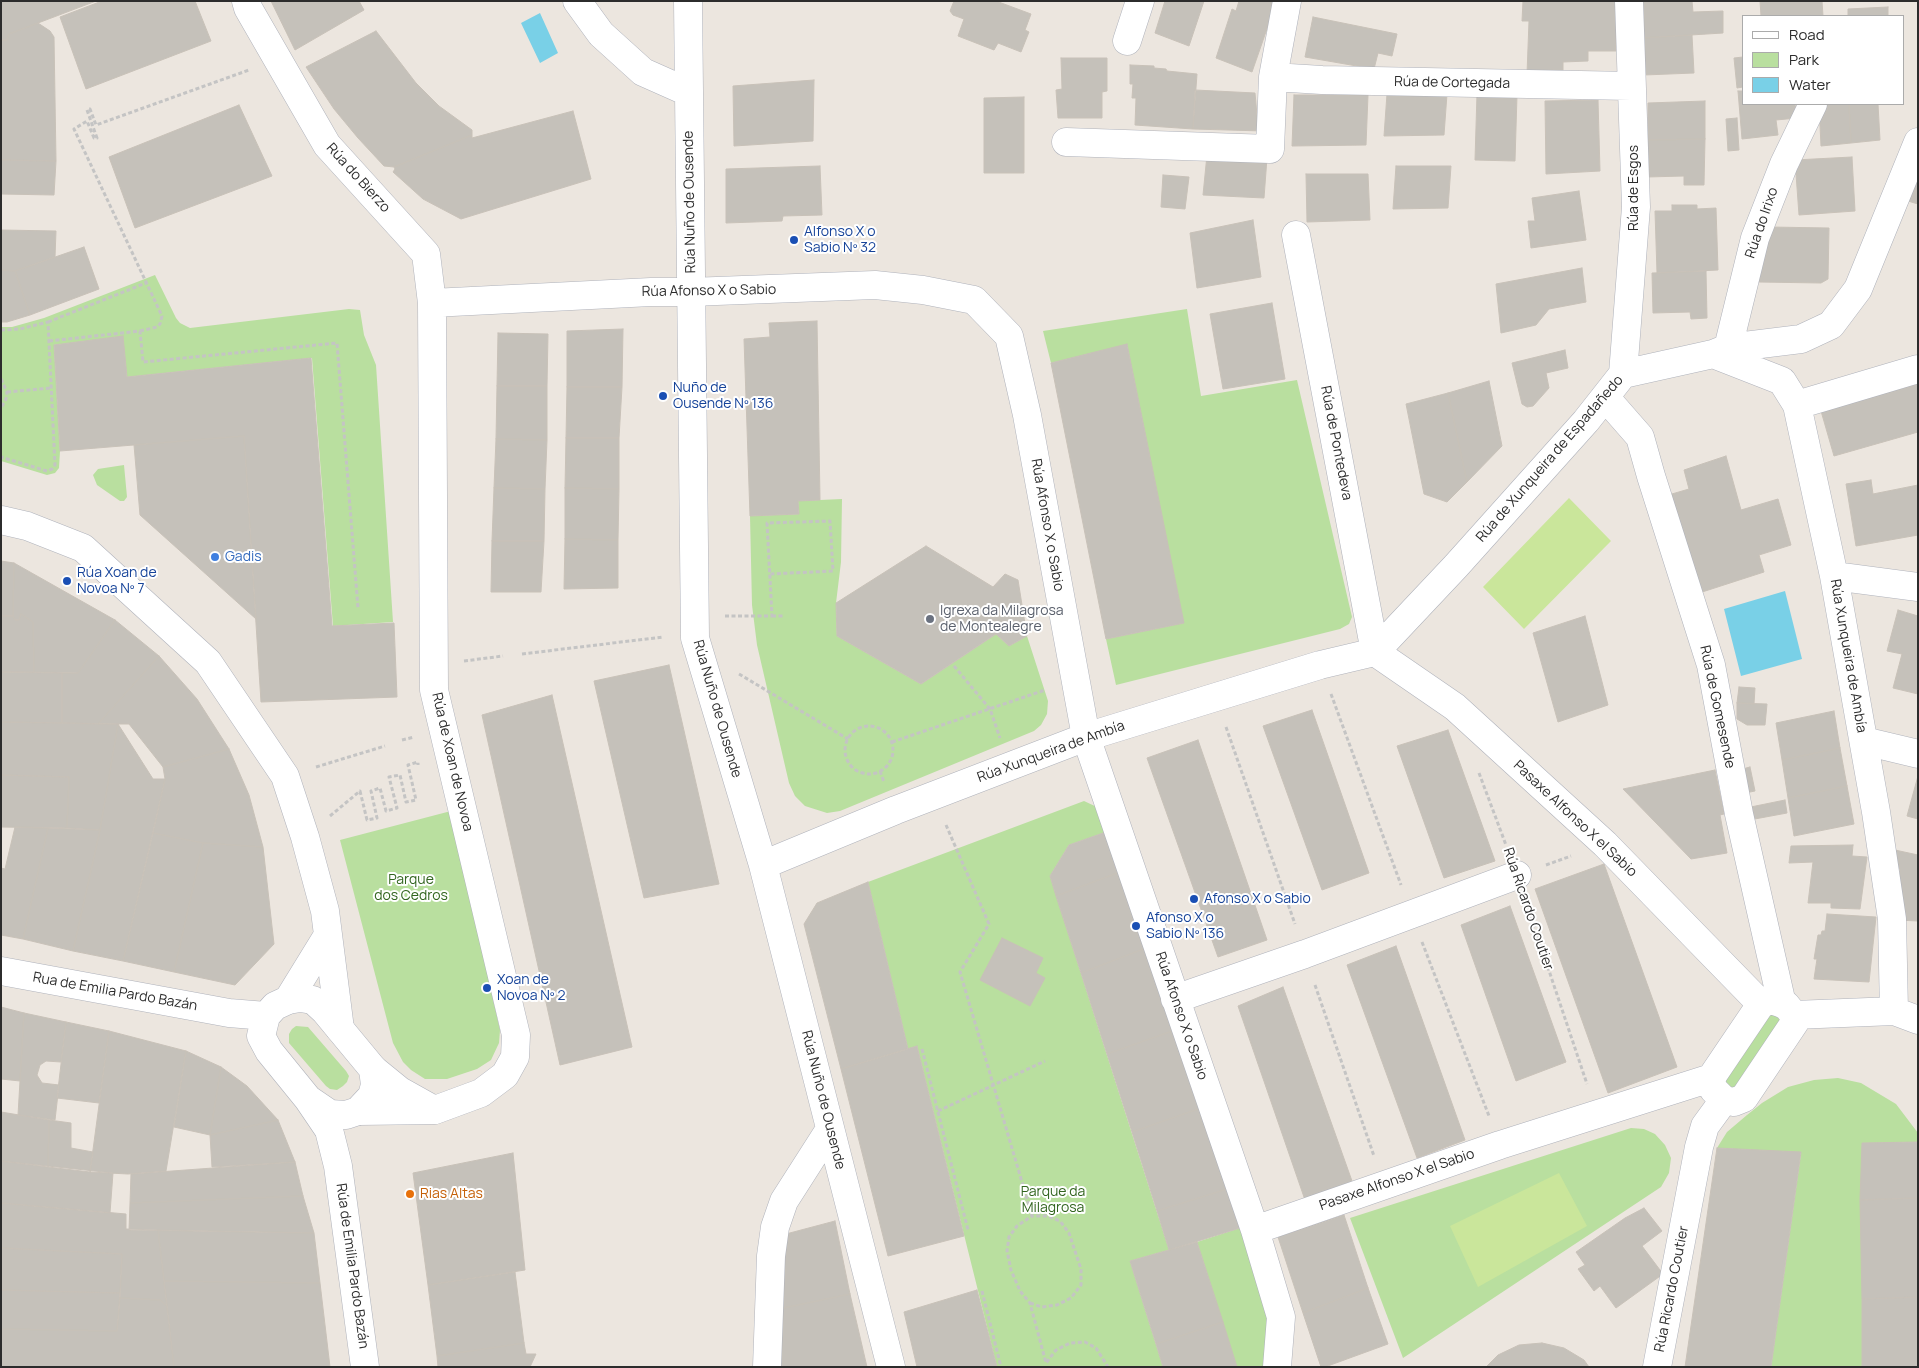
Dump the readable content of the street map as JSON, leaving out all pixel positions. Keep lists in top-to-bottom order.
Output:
{
  "streets": {
    "street": [
      "Rúa de Cortegada",
      "Rúa do Bierzo",
      "Rúa de Esgos",
      "Rúa Nuño de Ousende",
      "Rúa do Irixo",
      "Rúa Afonso X o Sabio",
      "Rúa de Pontedeva",
      "Rúa de Xunqueira de Espadañedo",
      "Rúa Xunqueira de Ambía",
      "Rúa de Gomesende",
      "Rúa de Xoan de Novoa",
      "Pasaxe Alfonso X el Sabio",
      "Rúa Ricardo Coutier",
      "Rua de Emilia Pardo Bazán",
      "Rúa de Emilia Pardo Bazán"
    ]
  },
  "crossings": [
    ["Rúa de Cortegada", "Rúa de Esgos"],
    ["Rúa do Bierzo", "Rúa Afonso X o Sabio"],
    ["Rúa do Bierzo", "Rúa de Xoan de Novoa"],
    ["Rúa de Esgos", "Rúa de Xunqueira de Espadañedo"],
    ["Rúa Nuño de Ousende", "Rúa Afonso X o Sabio"],
    ["Rúa Nuño de Ousende", "Rúa Xunqueira de Ambía"],
    ["Rúa do Irixo", "Rúa de Xunqueira de Espadañedo"],
    ["Rúa do Irixo", "Rúa Xunqueira de Ambía"],
    ["Rúa Afonso X o Sabio", "Rúa Xunqueira de Ambía"],
    ["Rúa Afonso X o Sabio", "Rúa de Xoan de Novoa"],
    ["Rúa Afonso X o Sabio", "Pasaxe Alfonso X el Sabio"],
    ["Rúa de Pontedeva", "Rúa de Xunqueira de Espadañedo"],
    ["Rúa de Pontedeva", "Rúa Xunqueira de Ambía"],
    ["Rúa de Pontedeva", "Pasaxe Alfonso X el Sabio"],
    ["Rúa de Xunqueira de Espadañedo", "Rúa Xunqueira de Ambía"],
    ["Rúa de Xunqueira de Espadañedo", "Rúa de Gomesende"],
    ["Rúa de Xunqueira de Espadañedo", "Pasaxe Alfonso X el Sabio"],
    ["Rúa Xunqueira de Ambía", "Pasaxe Alfonso X el Sabio"],
    ["Rúa de Gomesende", "Pasaxe Alfonso X el Sabio"],
    ["Rúa de Xoan de Novoa", "Rúa de Emilia Pardo Bazán"],
    ["Pasaxe Alfonso X el Sabio", "Rúa Ricardo Coutier"],
    ["Rua de Emilia Pardo Bazán", "Rúa de Emilia Pardo Bazán"]
  ],
  "parks": ["Parque dos Cedros", "Parque da Milagrosa"],
  "places": [
    "Alfonso X o Sabio Nº 32",
    "Nuño de Ousende Nº 136",
    "Gadis",
    "Rúa Xoan de Novoa Nº 7",
    "Igrexa da Milagrosa de Montealegre",
    "Afonso X o Sabio",
    "Afonso X o Sabio Nº 136",
    "Xoan de Novoa Nº 2",
    "Rias Altas"
  ],
  "legend": ["Road", "Park", "Water"]
}
